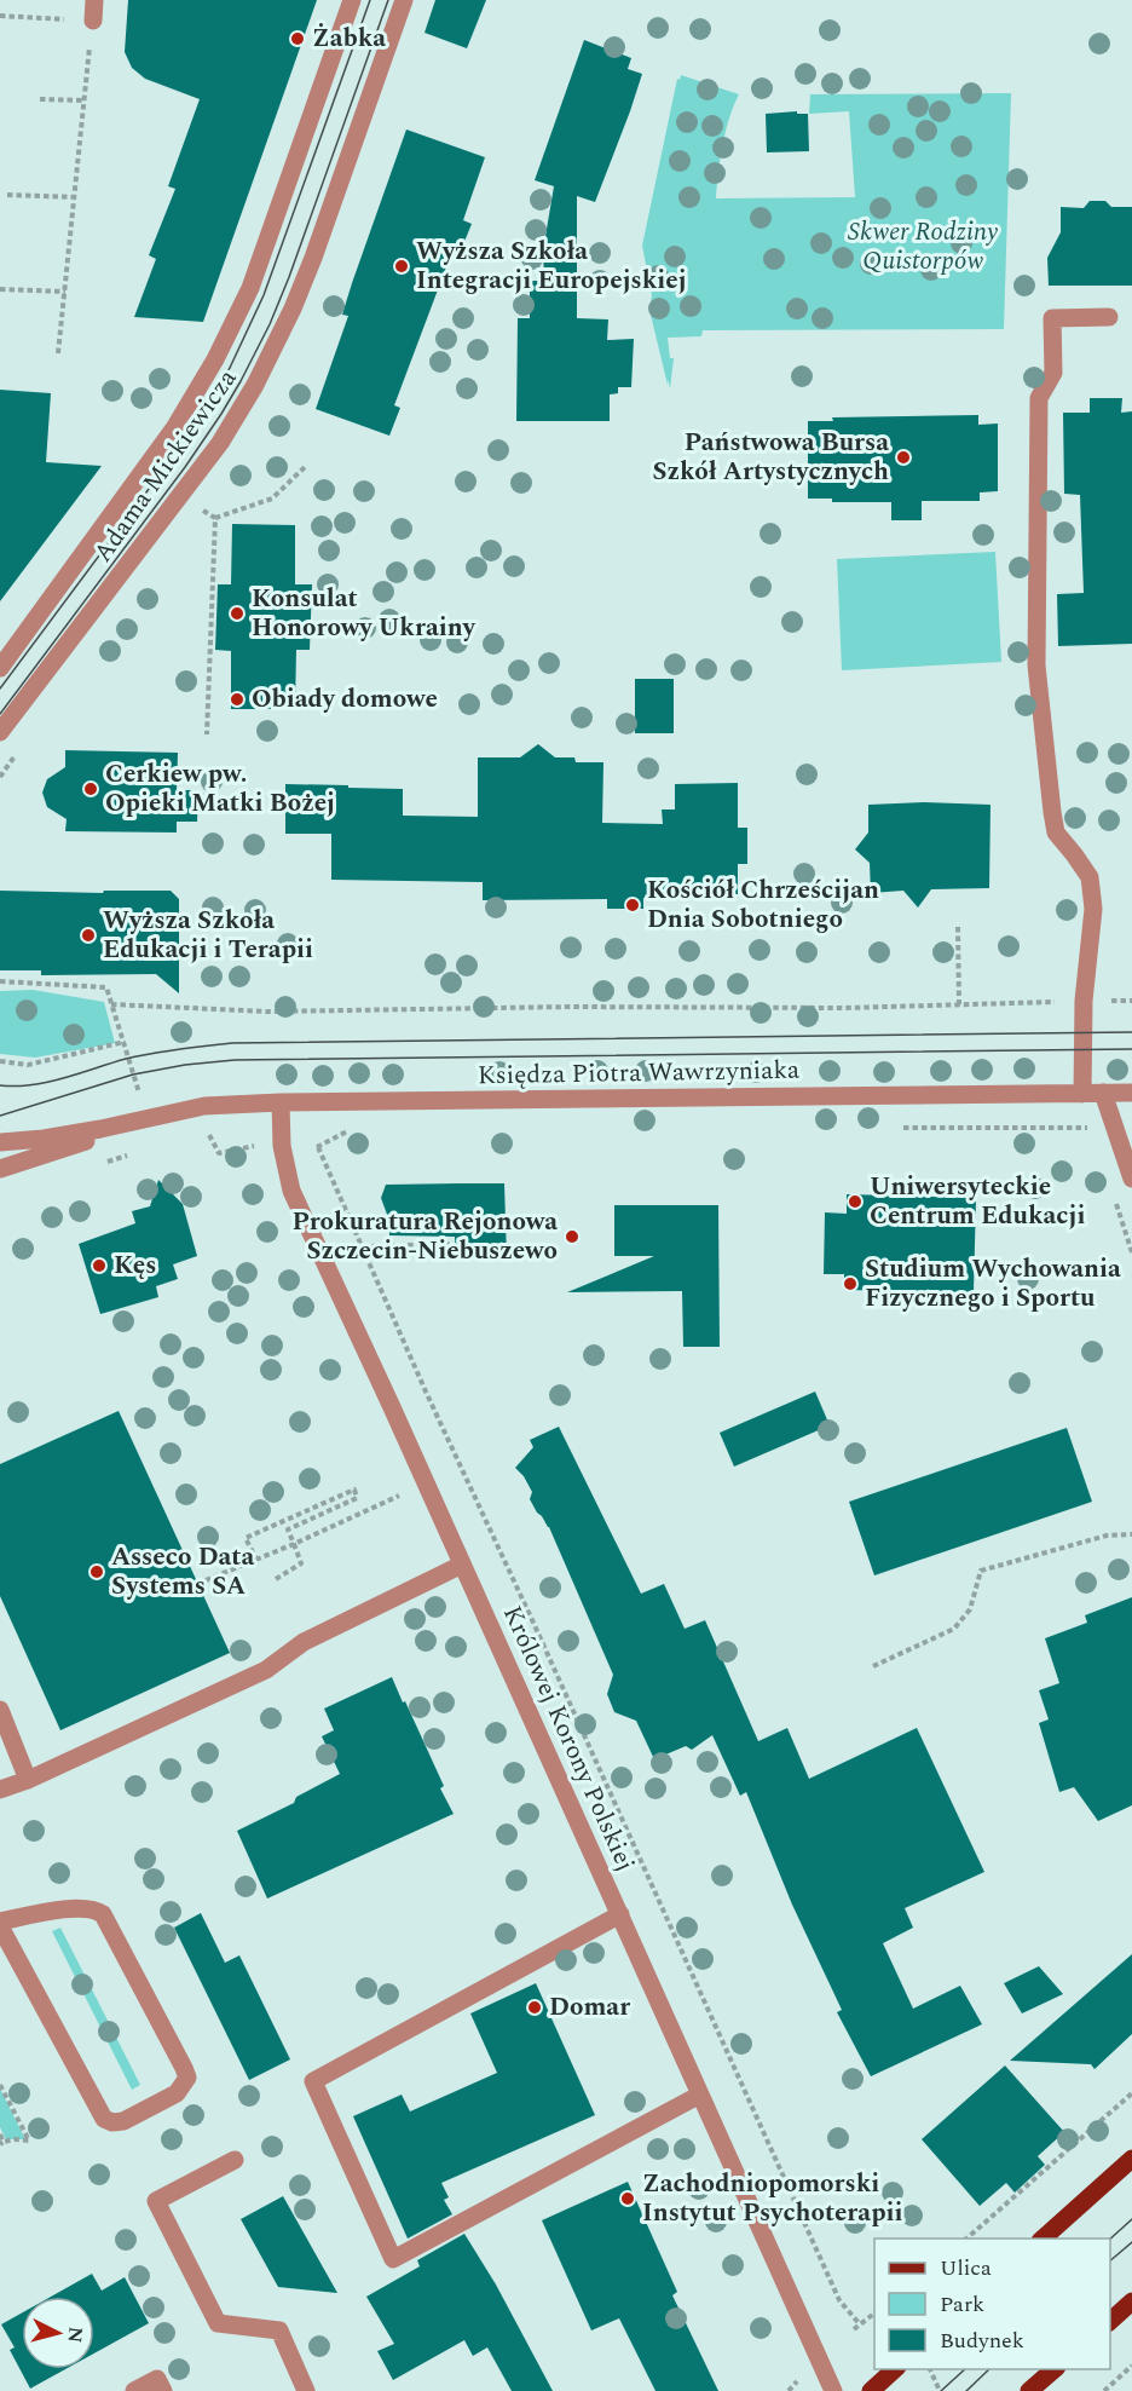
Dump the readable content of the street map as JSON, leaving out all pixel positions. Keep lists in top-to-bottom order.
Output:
{
  "streets": {
    "street": ["Adama Mickiewicza", "Księdza Piotra Wawrzyniaka", "Królowej Korony Polskiej"]
  },
  "crossings": [
    ["Księdza Piotra Wawrzyniaka", "Królowej Korony Polskiej"]
  ],
  "parks": ["Skwer Rodziny Quistorpów"],
  "places": [
    "Żabka",
    "Wyższa Szkoła Integracji Europejskiej",
    "Państwowa Bursa Szkół Artystycznych",
    "Konsulat Honorowy Ukrainy",
    "Obiady domowe",
    "Cerkiew pw. Opieki Matki Bożej",
    "Kościół Chrześcijan Dnia Sobotniego",
    "Wyższa Szkoła Edukacji i Terapii",
    "Uniwersyteckie Centrum Edukacji",
    "Prokuratura Rejonowa Szczecin-Niebuszewo",
    "Kęs",
    "Studium Wychowania Fizycznego i Sportu",
    "Asseco Data Systems SA",
    "Domar",
    "Zachodniopomorski Instytut Psychoterapii"
  ],
  "legend": ["Ulica", "Park", "Budynek"],
  "north": "right"
}
